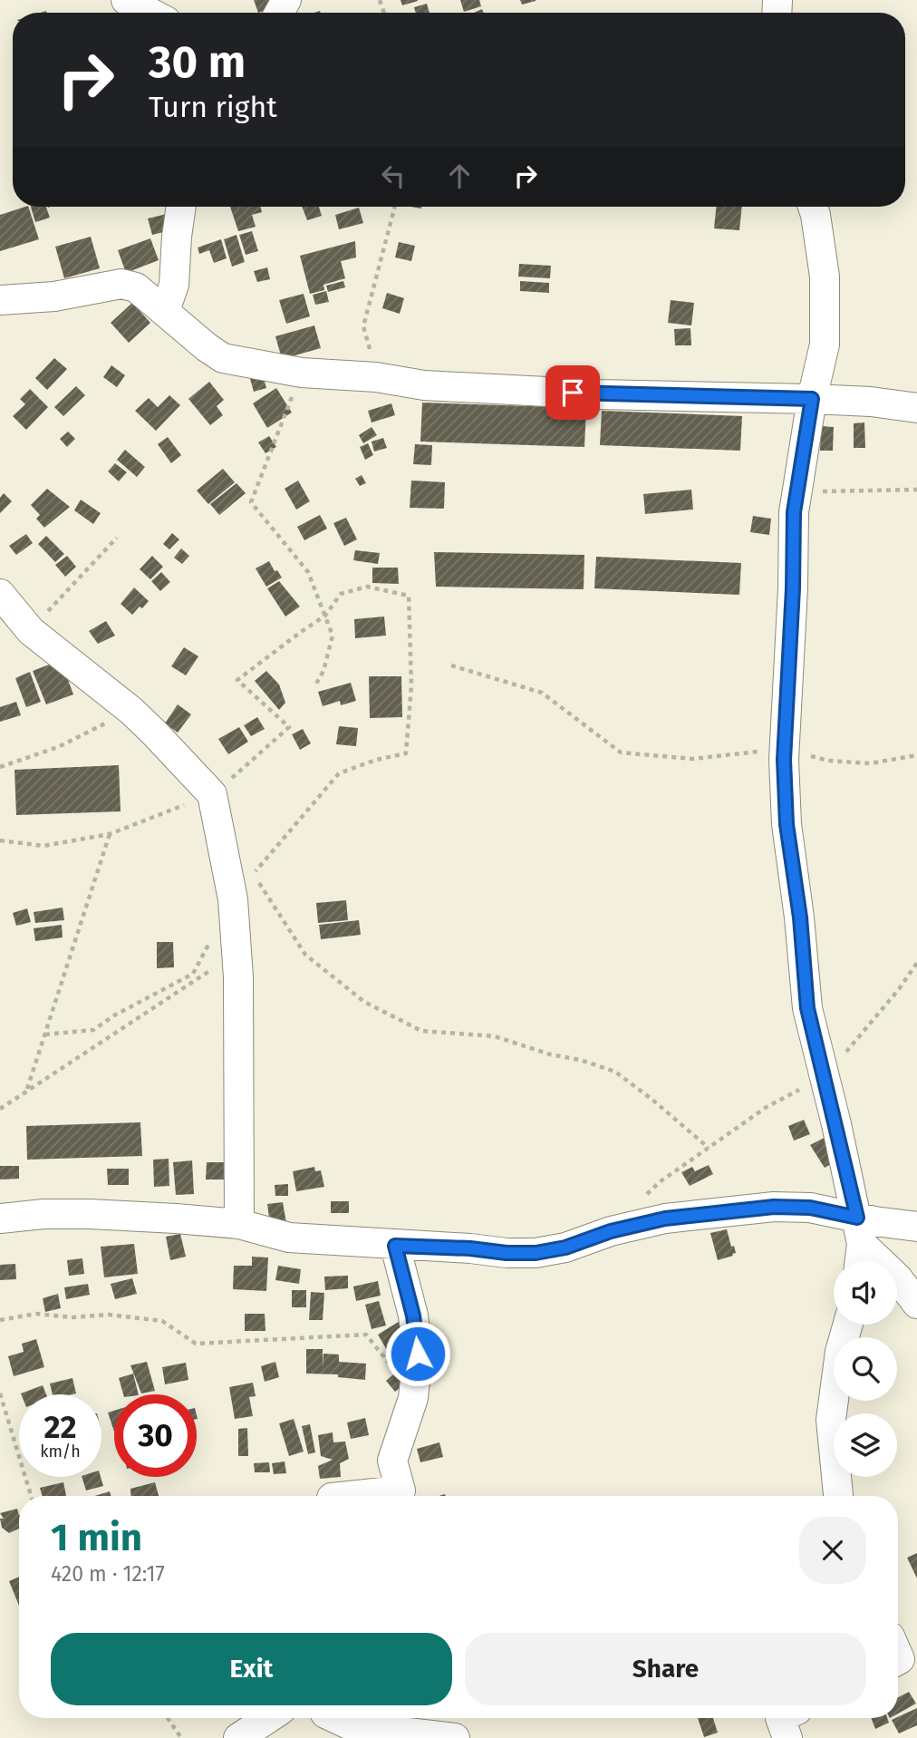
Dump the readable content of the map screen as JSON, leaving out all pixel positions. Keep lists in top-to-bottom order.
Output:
{
  "page": {
    "turn": ["30 m", "Turn right"],
    "speed": "22 km/h",
    "limit": "30",
    "heading": ["1 min", "420 m · 12:17"],
    "buttons": ["Exit", "Share"]
  }
}
